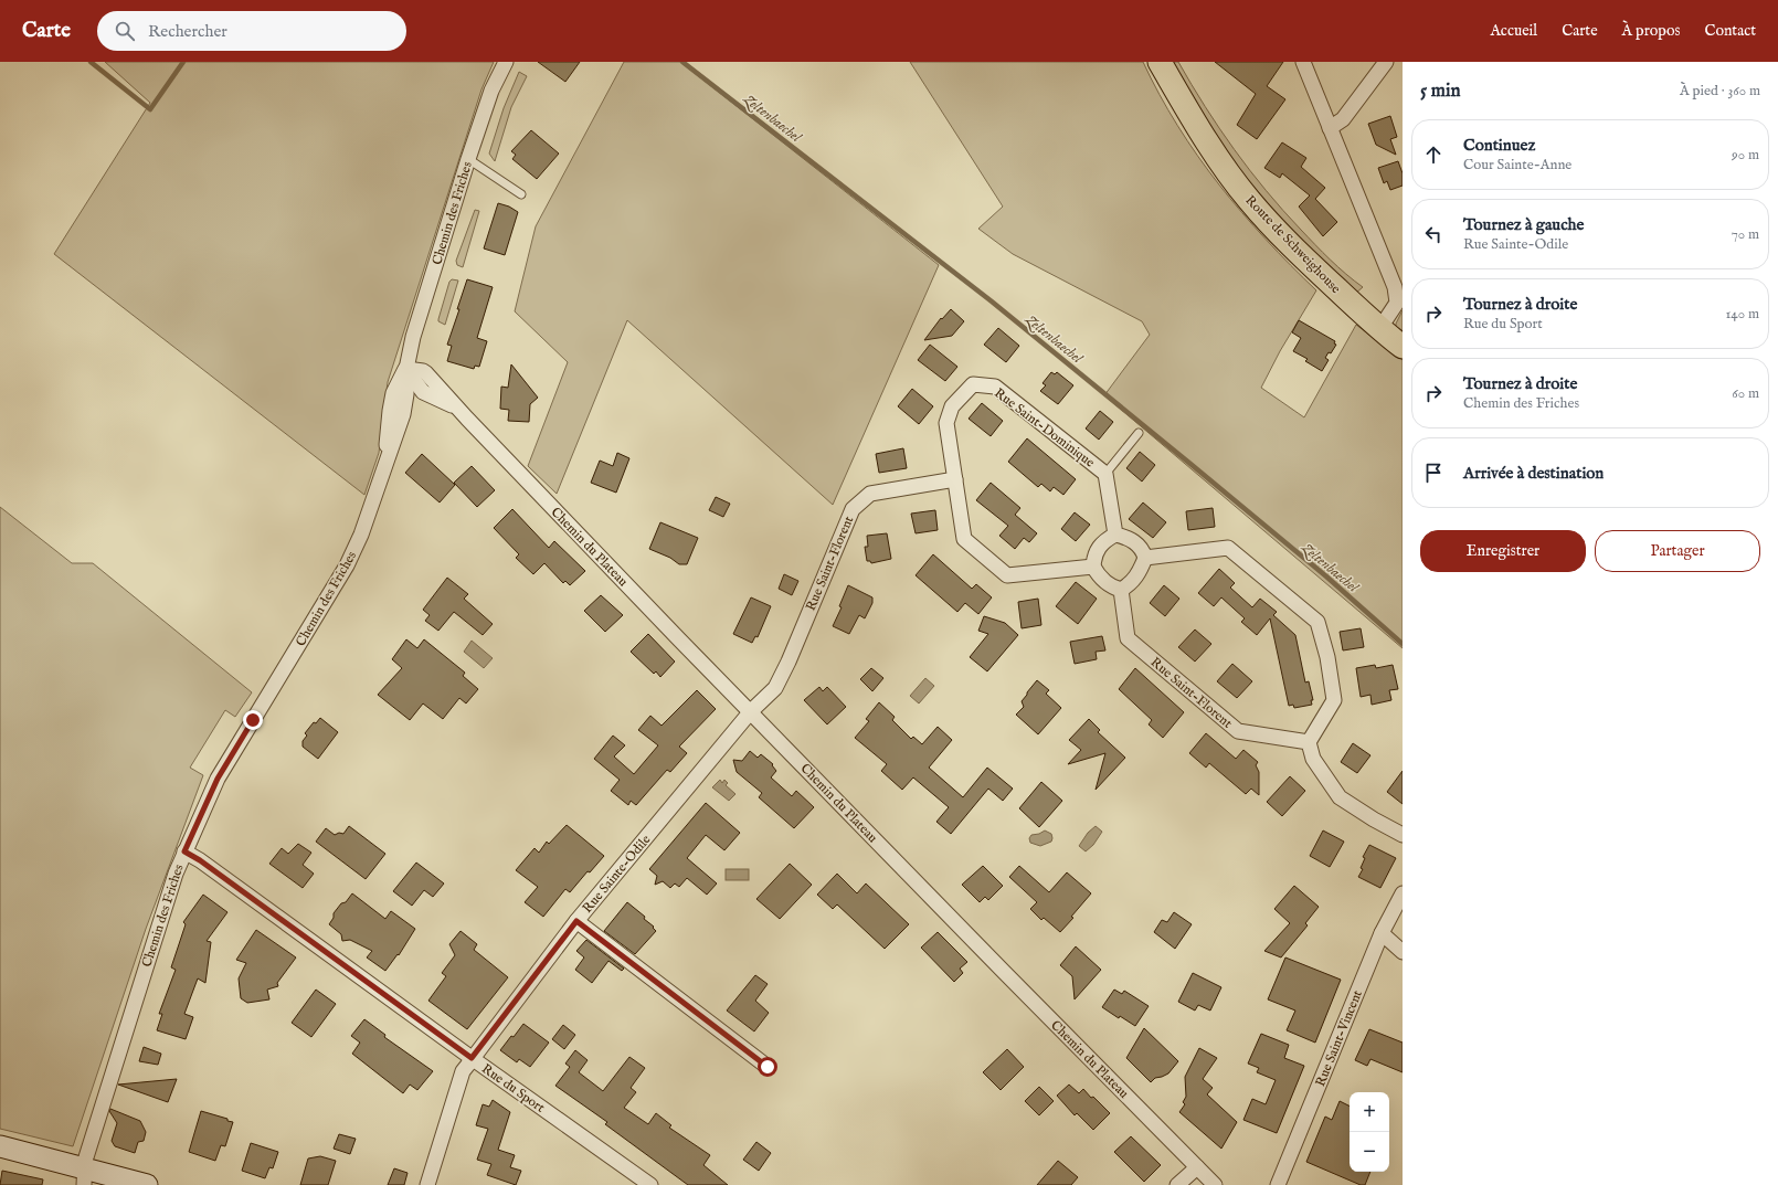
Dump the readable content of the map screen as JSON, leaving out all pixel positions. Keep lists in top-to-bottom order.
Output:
{
  "streets": {
    "main road": ["Route de Schweighouse"],
    "street": [
      "Chemin des Friches",
      "Rue Saint-Dominique",
      "Chemin du Plateau",
      "Rue Saint-Florent",
      "Rue Sainte-Odile",
      "Rue Saint-Vincent",
      "Rue du Sport"
    ]
  },
  "crossings": [
    ["Chemin des Friches", "Chemin du Plateau"],
    ["Chemin des Friches", "Rue du Sport"],
    ["Rue Saint-Dominique", "Rue Saint-Florent"],
    ["Chemin du Plateau", "Rue Saint-Florent"],
    ["Chemin du Plateau", "Rue Sainte-Odile"],
    ["Rue Saint-Florent", "Rue Sainte-Odile"],
    ["Rue Sainte-Odile", "Rue du Sport"]
  ],
  "water": ["Zeltenbaechel"],
  "page": {
    "header": "Carte",
    "search": "Rechercher",
    "nav": [
      "Accueil",
      "Carte",
      "À propos",
      "Contact"
    ],
    "heading": ["5 min", "À pied · 360 m"],
    "list": [
      ["Continuez", "Cour Sainte-Anne", "90 m"],
      ["Tournez à gauche", "Rue Sainte-Odile", "70 m"],
      ["Tournez à droite", "Rue du Sport", "140 m"],
      ["Tournez à droite", "Chemin des Friches", "60 m"],
      "Arrivée à destination"
    ],
    "buttons": ["Enregistrer", "Partager"],
    "map_buttons": ["+", "−"]
  }
}
